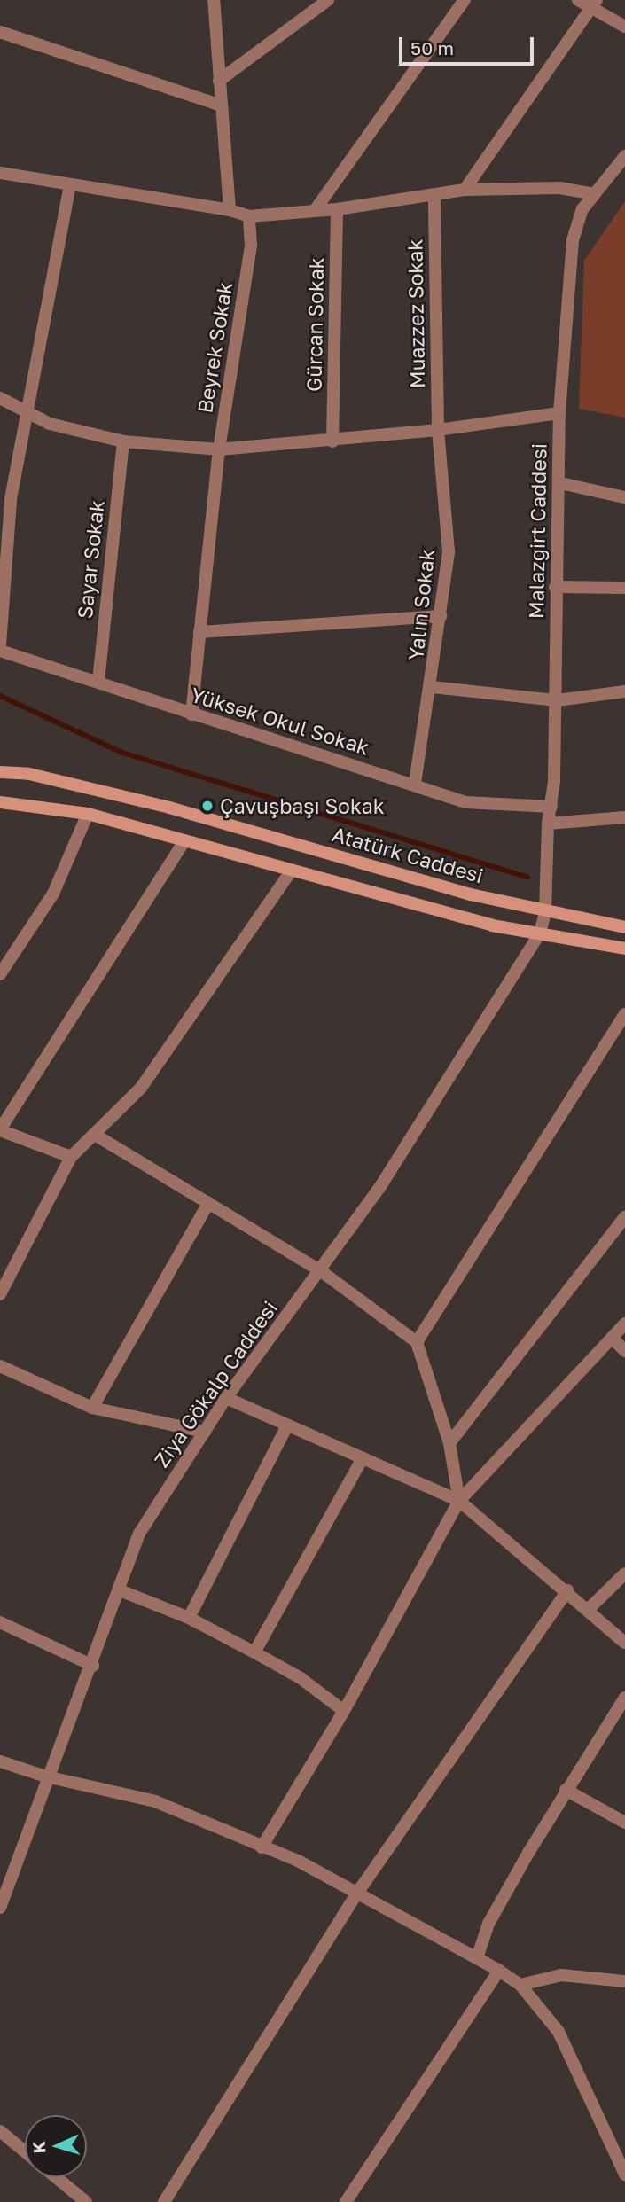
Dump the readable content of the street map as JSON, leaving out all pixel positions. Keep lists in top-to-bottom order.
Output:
{
  "streets": {
    "main road": ["Atatürk Caddesi"],
    "street": [
      "Muazzez Sokak",
      "Gürcan Sokak",
      "Beyrek Sokak",
      "Malazgirt Caddesi",
      "Sayar Sokak",
      "Yalın Sokak",
      "Yüksek Okul Sokak",
      "Ziya Gökalp Caddesi"
    ]
  },
  "crossings": [
    ["Muazzez Sokak", "Yalın Sokak"],
    ["Beyrek Sokak", "Yüksek Okul Sokak"],
    ["Malazgirt Caddesi", "Yüksek Okul Sokak"],
    ["Malazgirt Caddesi", "Atatürk Caddesi"],
    ["Malazgirt Caddesi", "Ziya Gökalp Caddesi"],
    ["Sayar Sokak", "Yüksek Okul Sokak"],
    ["Yalın Sokak", "Yüksek Okul Sokak"],
    ["Atatürk Caddesi", "Ziya Gökalp Caddesi"]
  ],
  "places": ["Çavuşbaşı Sokak"],
  "scale_bar": "50 m",
  "north": "left"
}
